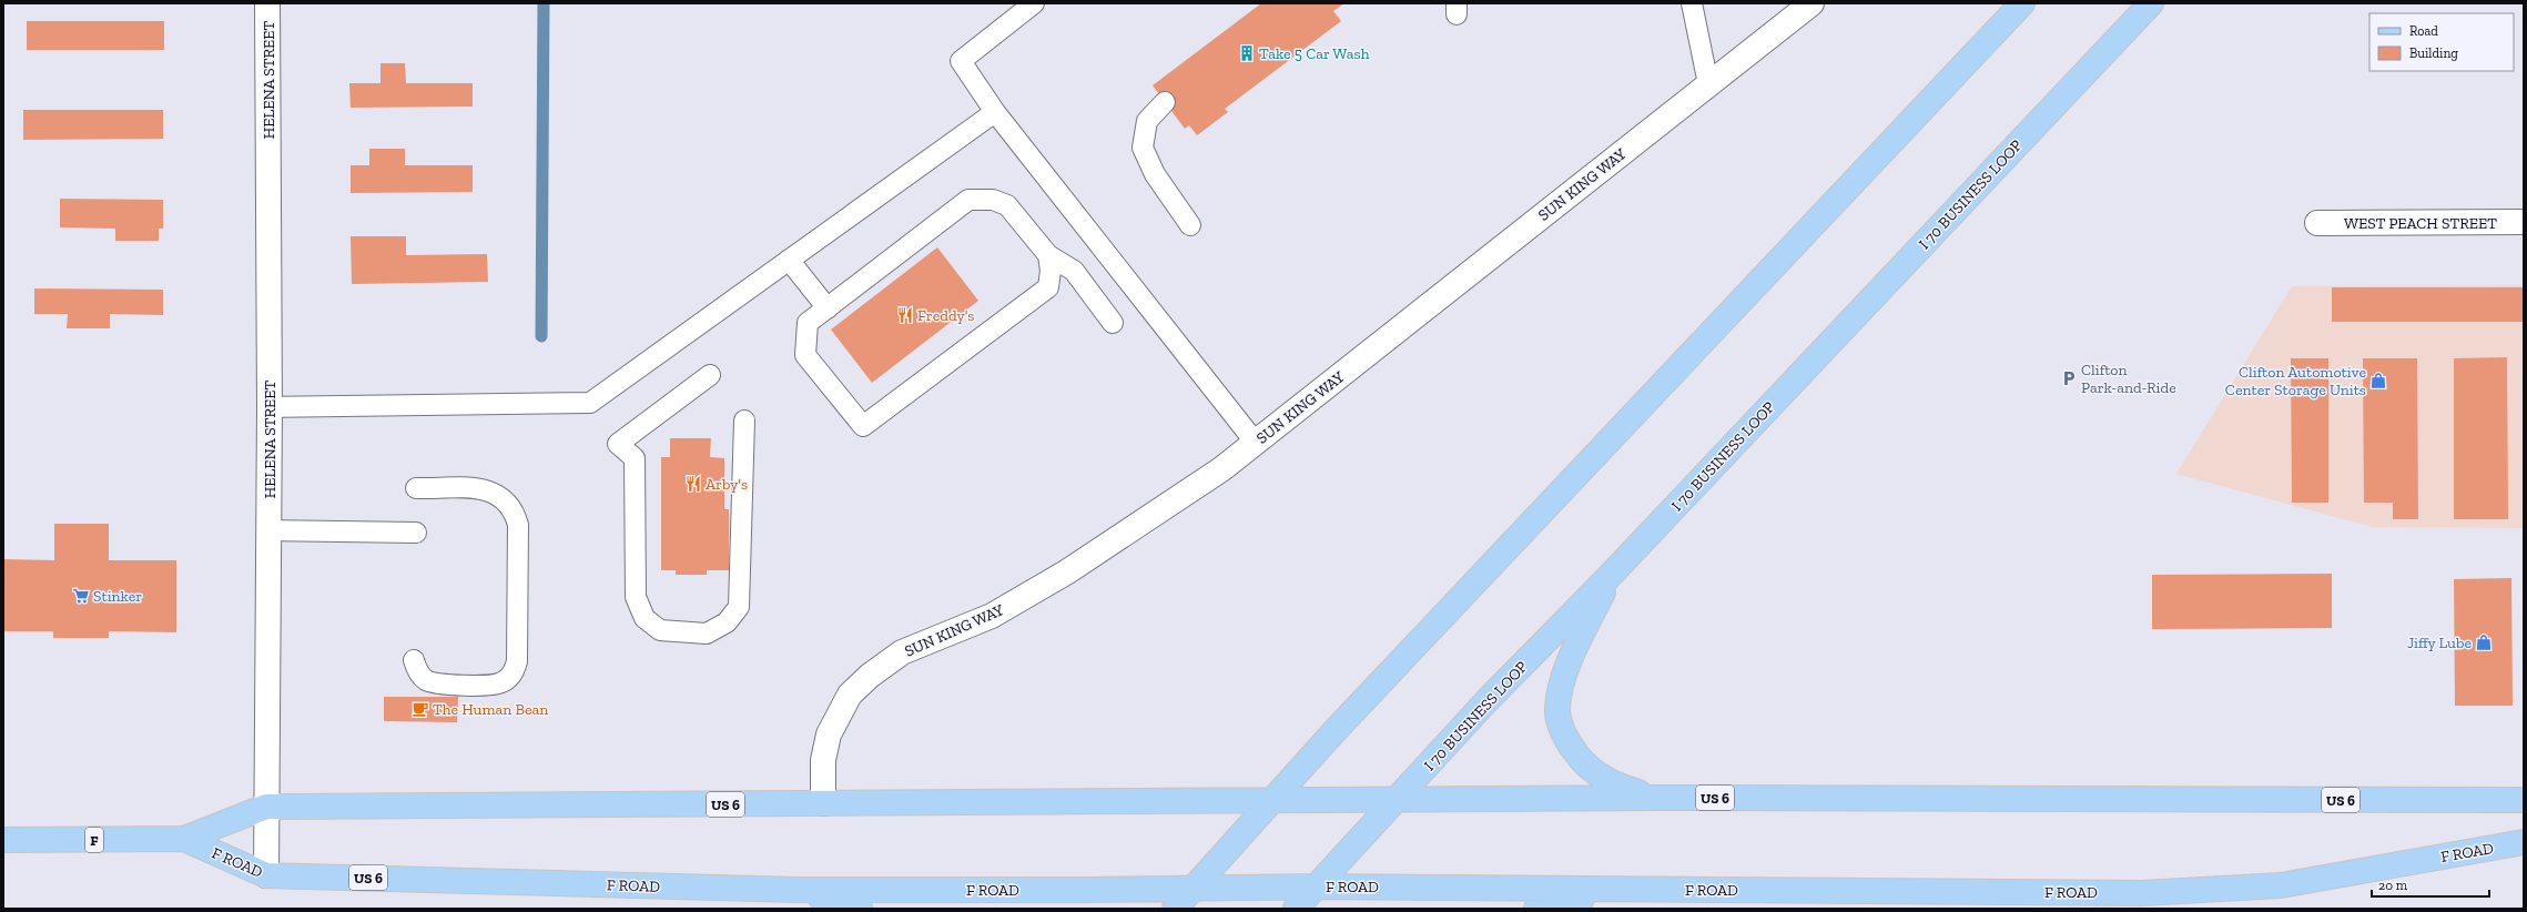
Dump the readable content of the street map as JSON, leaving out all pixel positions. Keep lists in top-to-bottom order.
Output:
{
  "streets": {
    "main road": [
      "I 70 BUSINESS LOOP",
      "US 6",
      "F",
      "F ROAD"
    ],
    "street": ["HELENA STREET", "SUN KING WAY", "WEST PEACH STREET"]
  },
  "crossings": [
    ["HELENA STREET", "F ROAD"],
    ["SUN KING WAY", "F ROAD"],
    ["I 70 BUSINESS LOOP", "F ROAD"],
    ["US 6", "F ROAD"]
  ],
  "places": {
    "building": ["Take 5 Car Wash"],
    "restaurant": ["Freddy's", "Arby's"],
    "parking": ["Clifton Park-and-Ride"],
    "shop": ["Clifton Automotive Center Storage Units", "Jiffy Lube"],
    "supermarket": ["Stinker"],
    "cafe": ["The Human Bean"]
  },
  "legend": ["Road", "Building"],
  "scale_bar": "20 m"
}
